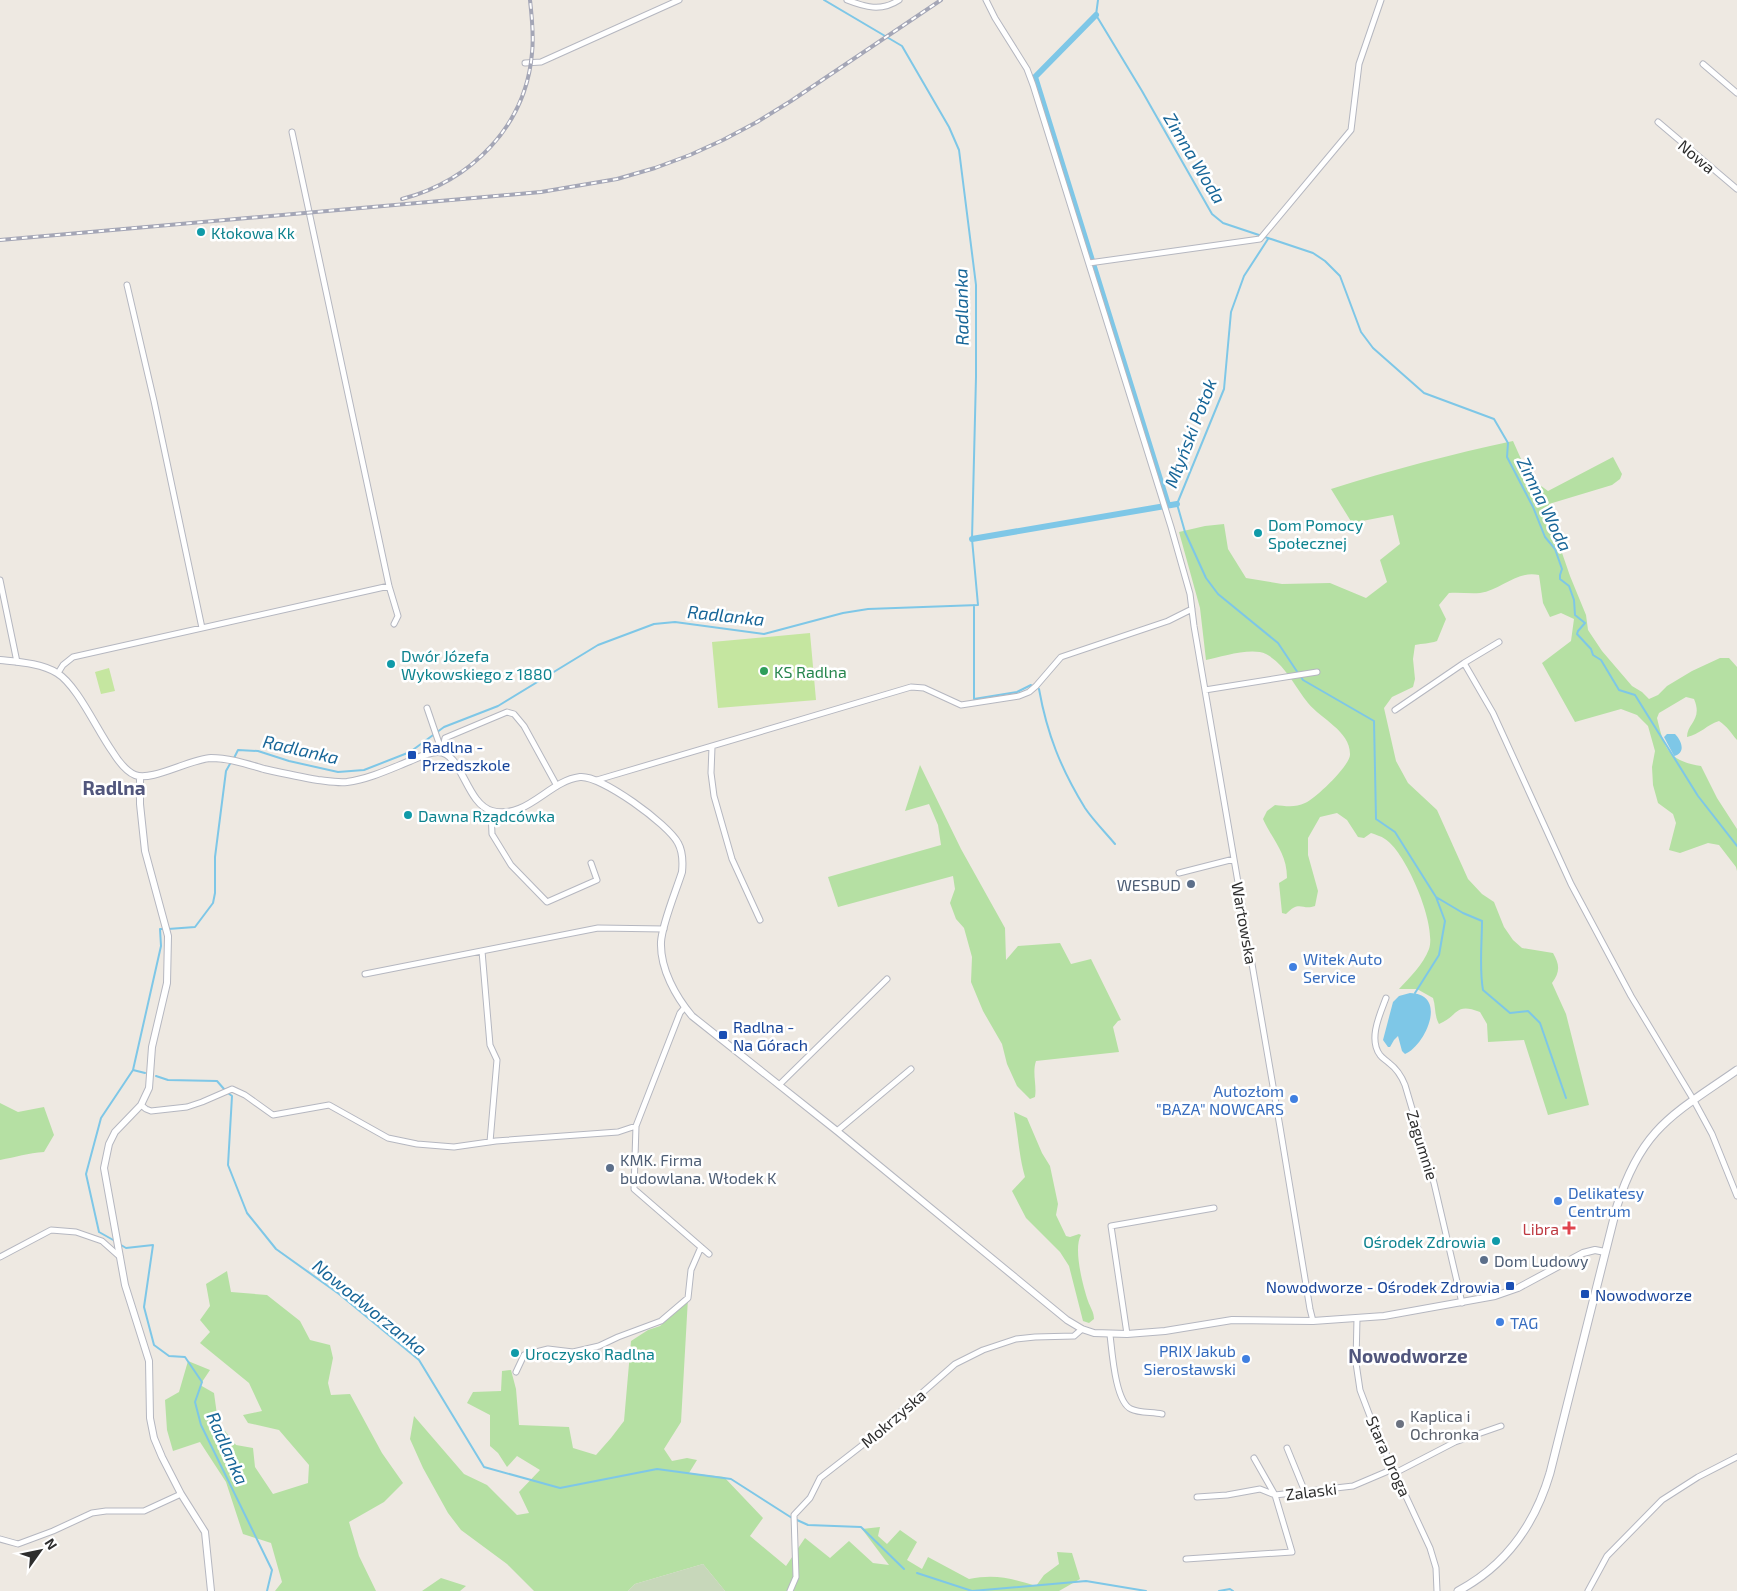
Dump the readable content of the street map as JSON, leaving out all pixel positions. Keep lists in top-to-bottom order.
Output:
{
  "streets": {
    "street": [
      "Nowa",
      "Wartowska",
      "Zagumnie",
      "Mokrzyska",
      "Stara Droga",
      "Zalaski"
    ]
  },
  "crossings": [
    ["Stara Droga", "Zalaski"]
  ],
  "districts": ["Radlna", "Nowodworze"],
  "water": [
    "Zimna Woda",
    "Radlanka",
    "Młyński Potok",
    "Nowodworzanka"
  ],
  "places": {
    "other": [
      "Kłokowa Kk",
      "Dom Pomocy Społecznej",
      "Dwór Józefa Wykowskiego z 1880",
      "KS Radlna",
      "Dawna Rządcówka",
      "WESBUD",
      "Witek Auto Service",
      "Autozłom \"BAZA\" NOWCARS",
      "KMK. Firma budowlana. Włodek K",
      "Delikatesy Centrum",
      "Ośrodek Zdrowia",
      "Dom Ludowy",
      "TAG",
      "Uroczysko Radlna",
      "PRIX Jakub Sierosławski",
      "Kaplica i Ochronka"
    ],
    "transit": [
      "Radlna - Przedszkole",
      "Radlna - Na Górach",
      "Nowodworze - Ośrodek Zdrowia",
      "Nowodworze"
    ],
    "health": ["Libra"]
  },
  "north": "top right"
}
